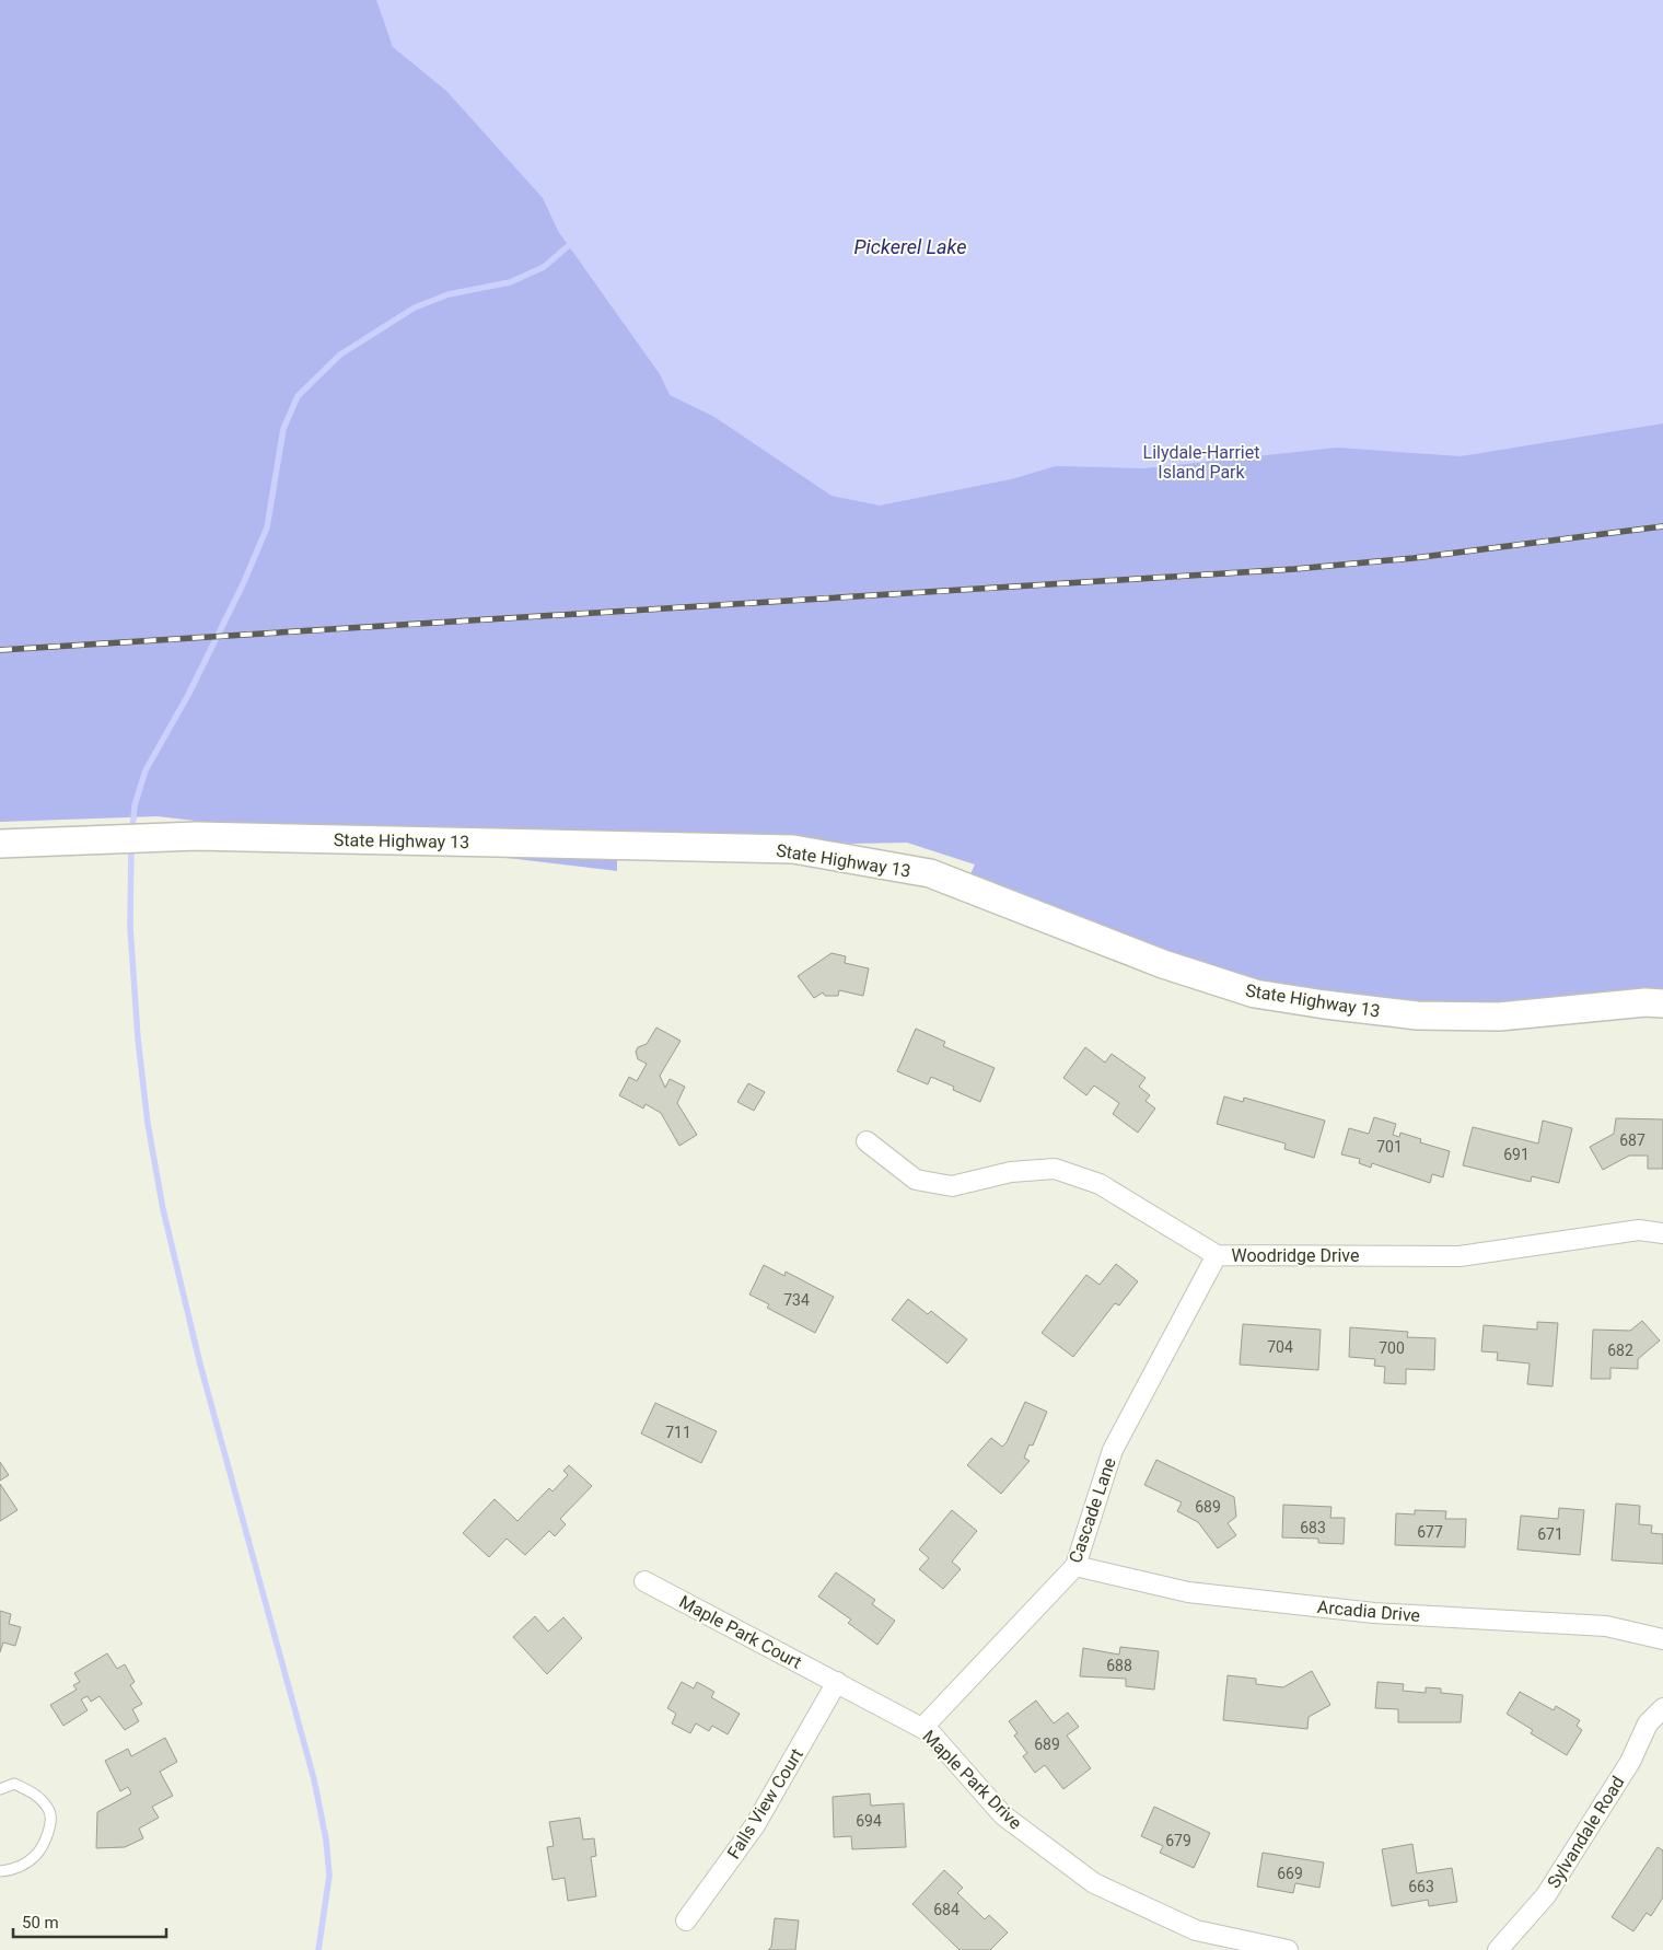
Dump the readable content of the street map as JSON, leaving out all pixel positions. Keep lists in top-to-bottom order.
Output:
{
  "streets": {
    "street": [
      "State Highway 13",
      "Woodridge Drive",
      "Cascade Lane",
      "Arcadia Drive",
      "Maple Park Court",
      "Maple Park Drive",
      "Falls View Court",
      "Sylvandale Road"
    ]
  },
  "crossings": [
    ["Woodridge Drive", "Cascade Lane"],
    ["Cascade Lane", "Arcadia Drive"],
    ["Cascade Lane", "Maple Park Drive"],
    ["Maple Park Court", "Maple Park Drive"],
    ["Maple Park Court", "Falls View Court"],
    ["Maple Park Drive", "Falls View Court"]
  ],
  "water": ["Pickerel Lake"],
  "parks": ["Lilydale-Harriet Island Park"],
  "house_numbers": [
    "687",
    "701",
    "691",
    "734",
    "704",
    "700",
    "682",
    "711",
    "689",
    "683",
    "677",
    "671",
    "688",
    "689",
    "694",
    "679",
    "669",
    "663",
    "684"
  ],
  "scale_bar": "50 m"
}
